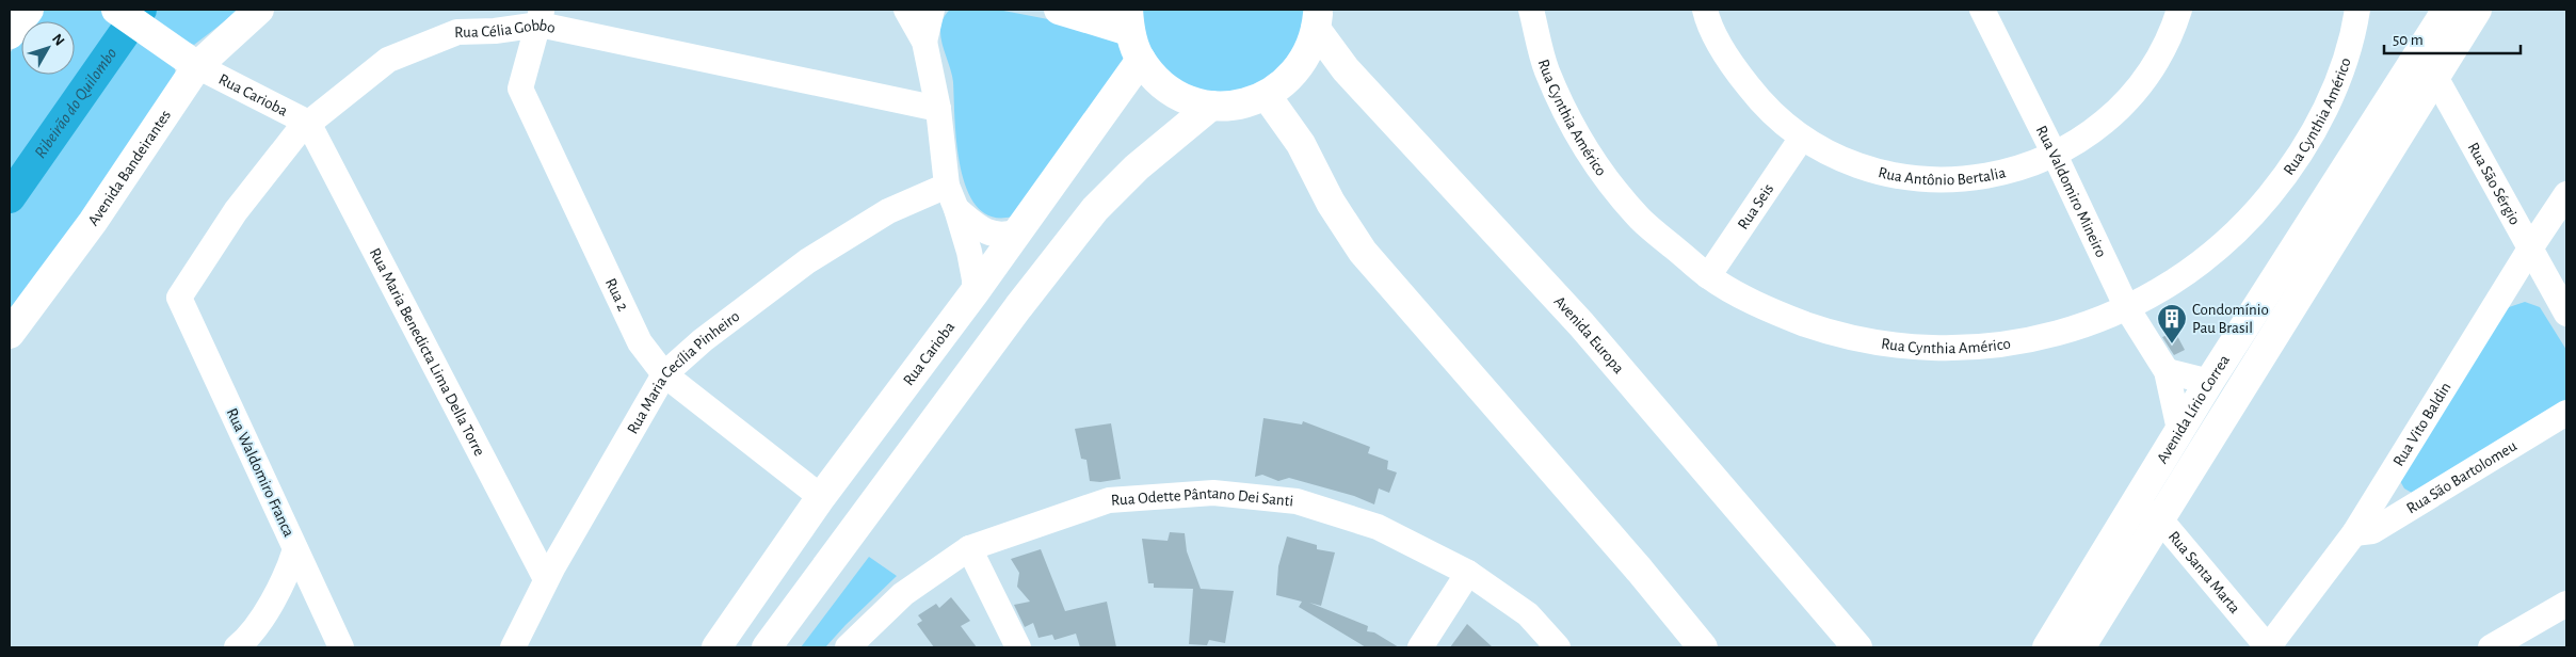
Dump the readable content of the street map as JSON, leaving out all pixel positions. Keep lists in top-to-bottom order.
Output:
{
  "streets": {
    "main road": [
      "Rua Carioba",
      "Avenida Bandeirantes",
      "Avenida Europa",
      "Avenida Lírio Correa"
    ],
    "street": [
      "Rua Célia Gobbo",
      "Rua Cynthia Américo",
      "Rua Antônio Bertalia",
      "Rua São Sérgio",
      "Rua Valdomiro Mineiro",
      "Rua Seis",
      "Rua 2",
      "Rua Maria Benedicta Lima Della Torre",
      "Rua Maria Cecília Pinheiro",
      "Rua Vito Baldin",
      "Rua Waldomiro Franca",
      "Rua São Bartolomeu",
      "Rua Odette Pântano Dei Santi",
      "Rua Santa Marta"
    ]
  },
  "crossings": [
    ["Rua Célia Gobbo", "Rua Carioba"],
    ["Rua Célia Gobbo", "Rua 2"],
    ["Rua Célia Gobbo", "Rua Maria Benedicta Lima Della Torre"],
    ["Rua Célia Gobbo", "Rua Waldomiro Franca"],
    ["Rua Carioba", "Avenida Bandeirantes"],
    ["Rua Carioba", "Rua 2"],
    ["Rua Carioba", "Rua Maria Benedicta Lima Della Torre"],
    ["Rua Cynthia Américo", "Rua Valdomiro Mineiro"],
    ["Rua Cynthia Américo", "Rua Seis"],
    ["Rua Antônio Bertalia", "Rua Valdomiro Mineiro"],
    ["Rua Antônio Bertalia", "Rua Seis"],
    ["Rua São Sérgio", "Avenida Lírio Correa"],
    ["Rua São Sérgio", "Rua Vito Baldin"],
    ["Rua Valdomiro Mineiro", "Avenida Lírio Correa"],
    ["Rua 2", "Rua Maria Cecília Pinheiro"],
    ["Rua Maria Benedicta Lima Della Torre", "Rua Maria Cecília Pinheiro"],
    ["Avenida Lírio Correa", "Rua Santa Marta"],
    ["Rua Vito Baldin", "Rua São Bartolomeu"],
    ["Rua Vito Baldin", "Rua Santa Marta"]
  ],
  "water": ["Ribeirão do Quilombo"],
  "places": {
    "building": ["Condomínio Pau Brasil"]
  },
  "scale_bar": "50 m",
  "north": "top right"
}
